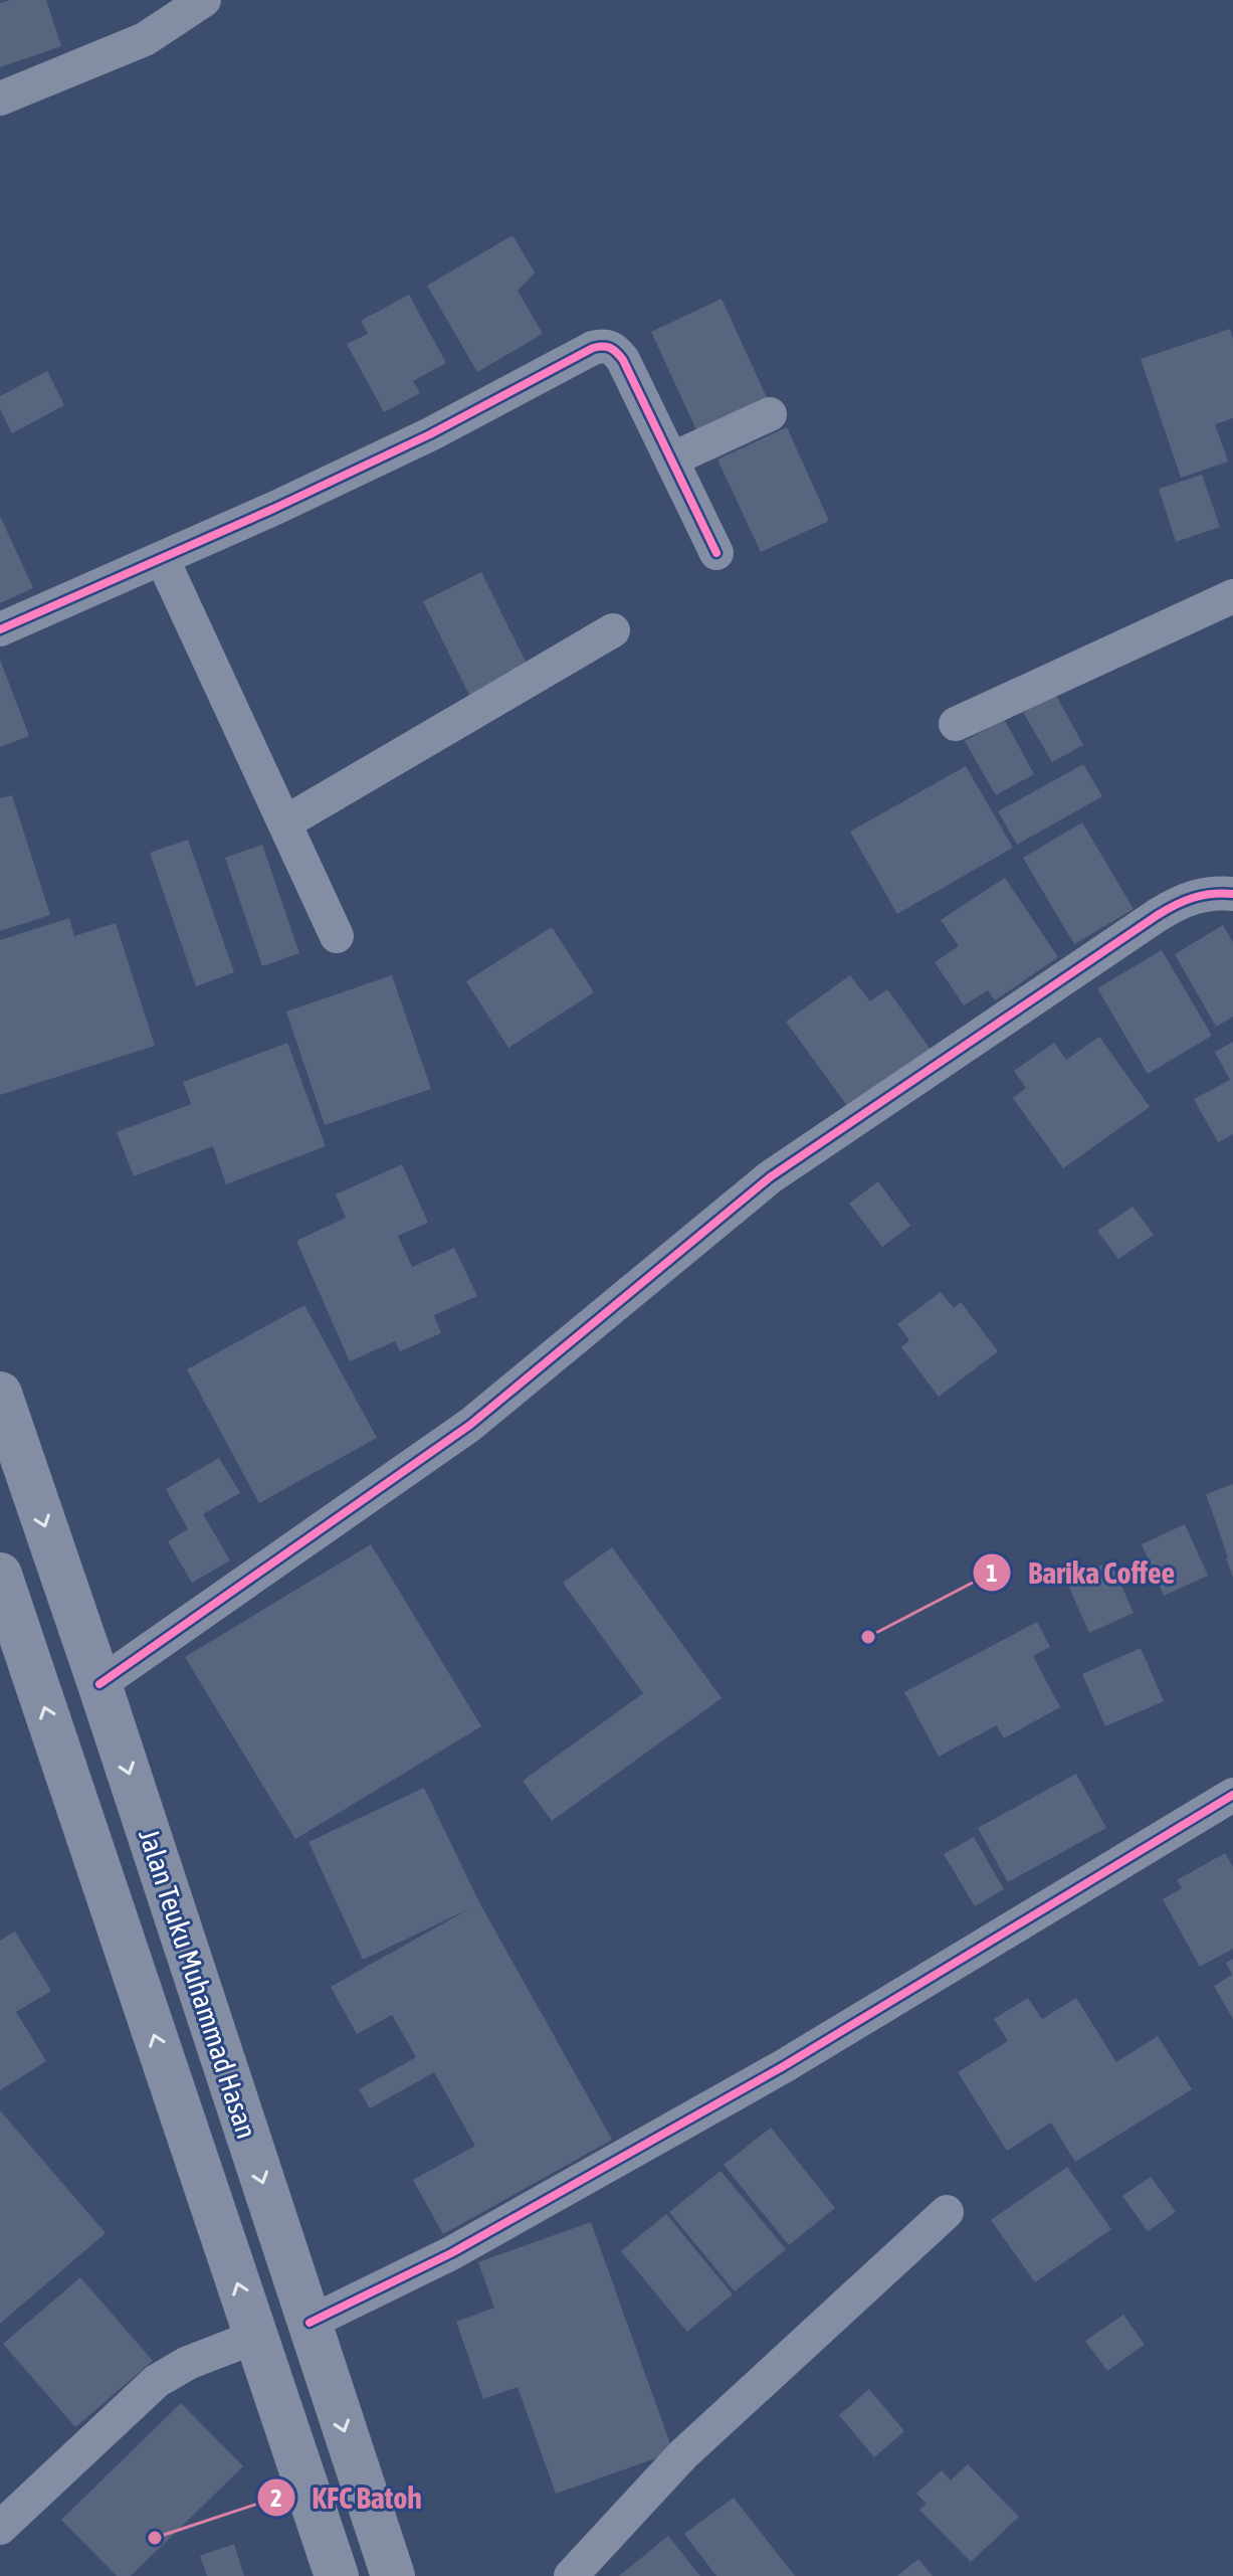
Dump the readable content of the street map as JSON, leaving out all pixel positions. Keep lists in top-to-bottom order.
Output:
{
  "streets": {
    "highway": ["Jalan Teuku Muhammad Hasan"]
  },
  "places": ["Barika Coffee", "KFC Batoh"]
}
